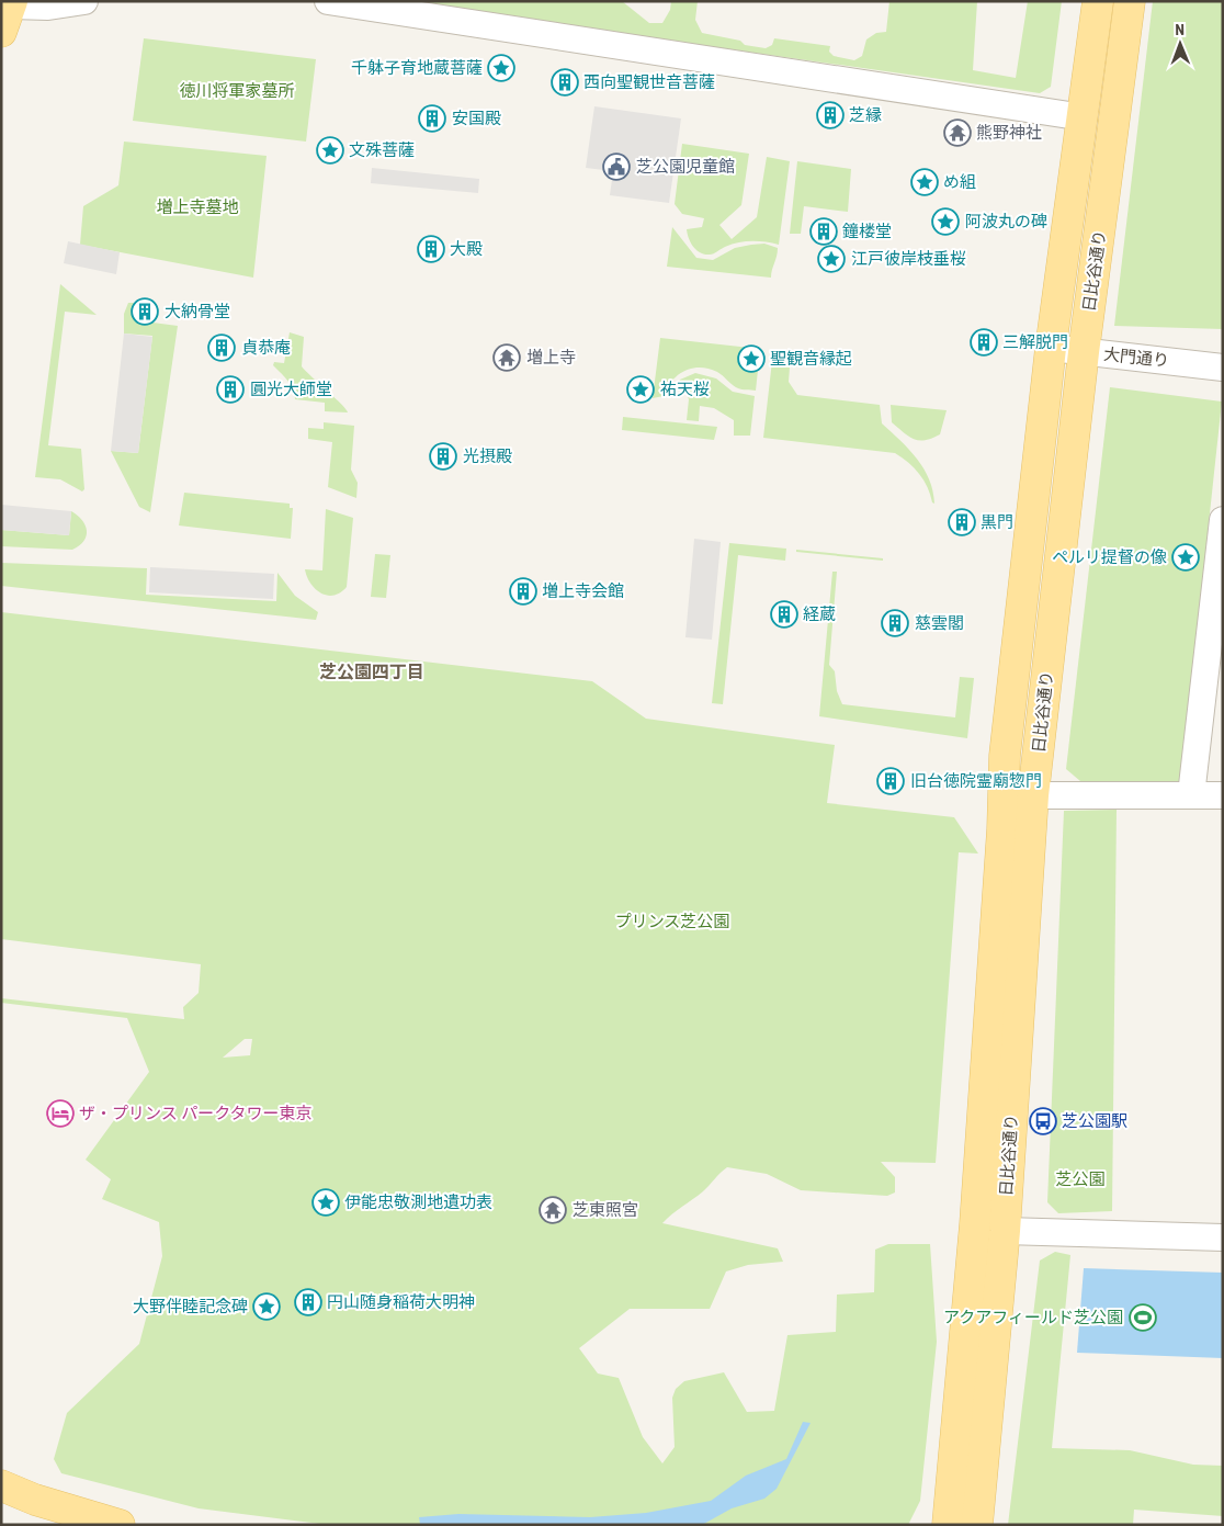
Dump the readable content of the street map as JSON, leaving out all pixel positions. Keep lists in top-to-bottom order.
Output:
{
  "streets": {
    "main road": ["日比谷通り"],
    "street": ["大門通り"]
  },
  "crossings": [
    ["日比谷通り", "大門通り"]
  ],
  "districts": ["芝公園四丁目"],
  "parks": [
    "徳川将軍家墓所",
    "増上寺墓地",
    "プリンス芝公園",
    "芝公園"
  ],
  "places": {
    "place": [
      "千躰子育地蔵菩薩",
      "文殊菩薩",
      "め組",
      "阿波丸の碑",
      "江戸彼岸枝垂桜",
      "聖観音縁起",
      "祐天桜",
      "ペルリ提督の像",
      "伊能忠敬測地遺功表",
      "大野伴睦記念碑"
    ],
    "building": [
      "西向聖観世音菩薩",
      "芝縁",
      "安国殿",
      "鐘楼堂",
      "大殿",
      "大納骨堂",
      "三解脱門",
      "貞恭庵",
      "圓光大師堂",
      "光摂殿",
      "黒門",
      "増上寺会館",
      "経蔵",
      "慈雲閣",
      "旧台徳院霊廟惣門",
      "円山随身稲荷大明神"
    ],
    "temple": ["熊野神社", "増上寺", "芝東照宮"],
    "public building": ["芝公園児童館"],
    "hotel": ["ザ・プリンス パークタワー東京"],
    "bus stop": ["芝公園駅"],
    "sports": ["アクアフィールド芝公園"]
  },
  "north": "top"
}
